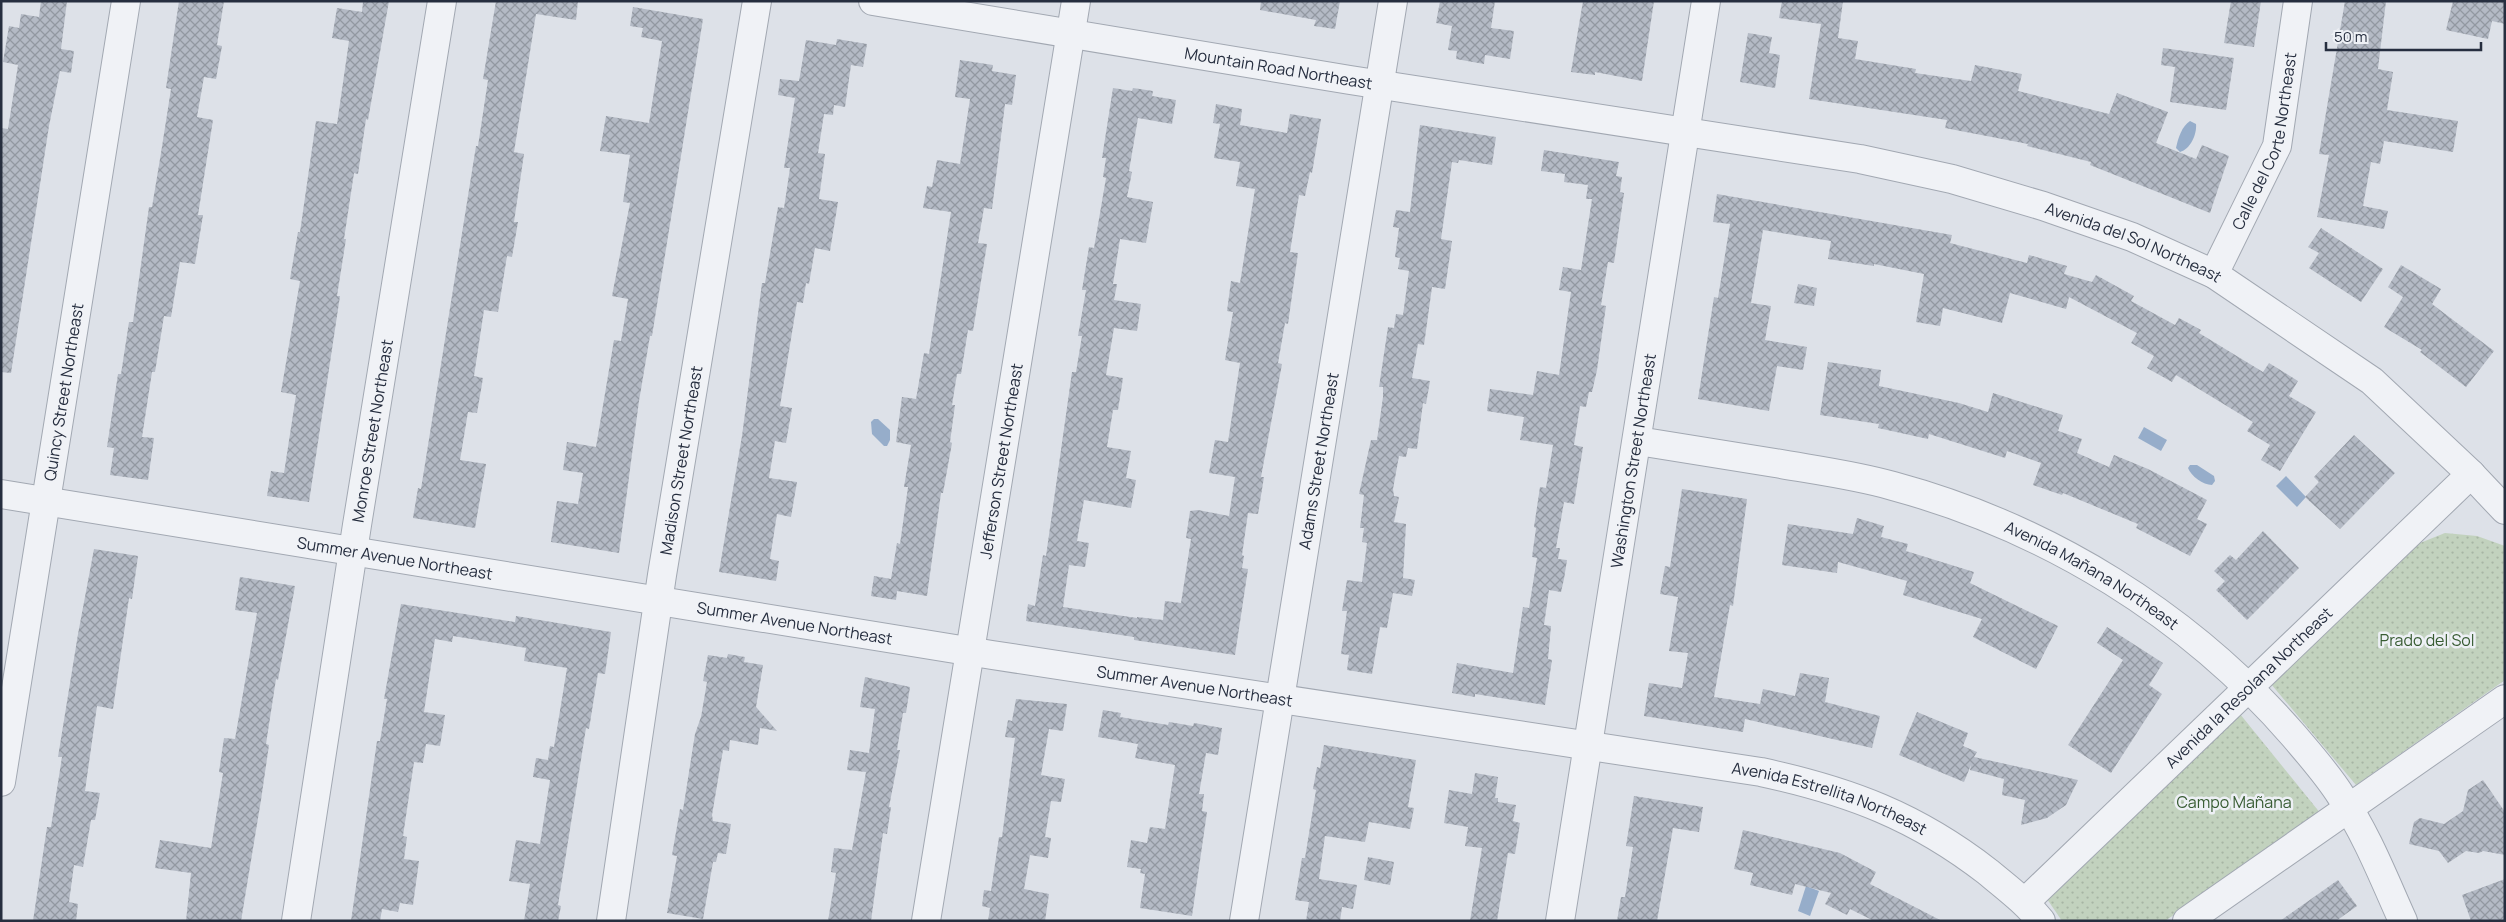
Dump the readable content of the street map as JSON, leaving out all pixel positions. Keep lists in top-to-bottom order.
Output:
{
  "streets": {
    "street": [
      "Mountain Road Northeast",
      "Calle del Corte Northeast",
      "Avenida del Sol Northeast",
      "Quincy Street Northeast",
      "Monroe Street Northeast",
      "Madison Street Northeast",
      "Jefferson Street Northeast",
      "Adams Street Northeast",
      "Washington Street Northeast",
      "Summer Avenue Northeast",
      "Avenida Mañana Northeast",
      "Avenida la Resolana Northeast",
      "Avenida Estrellita Northeast"
    ]
  },
  "crossings": [
    ["Mountain Road Northeast", "Avenida del Sol Northeast"],
    ["Mountain Road Northeast", "Jefferson Street Northeast"],
    ["Mountain Road Northeast", "Adams Street Northeast"],
    ["Mountain Road Northeast", "Washington Street Northeast"],
    ["Calle del Corte Northeast", "Avenida del Sol Northeast"],
    ["Avenida del Sol Northeast", "Washington Street Northeast"],
    ["Avenida del Sol Northeast", "Avenida la Resolana Northeast"],
    ["Quincy Street Northeast", "Summer Avenue Northeast"],
    ["Monroe Street Northeast", "Summer Avenue Northeast"],
    ["Madison Street Northeast", "Summer Avenue Northeast"],
    ["Jefferson Street Northeast", "Summer Avenue Northeast"],
    ["Adams Street Northeast", "Summer Avenue Northeast"],
    ["Washington Street Northeast", "Summer Avenue Northeast"],
    ["Washington Street Northeast", "Avenida Mañana Northeast"],
    ["Washington Street Northeast", "Avenida Estrellita Northeast"],
    ["Summer Avenue Northeast", "Avenida Estrellita Northeast"],
    ["Avenida Mañana Northeast", "Avenida la Resolana Northeast"],
    ["Avenida la Resolana Northeast", "Avenida Estrellita Northeast"]
  ],
  "parks": ["Prado del Sol", "Campo Mañana"],
  "scale_bar": "50 m"
}
